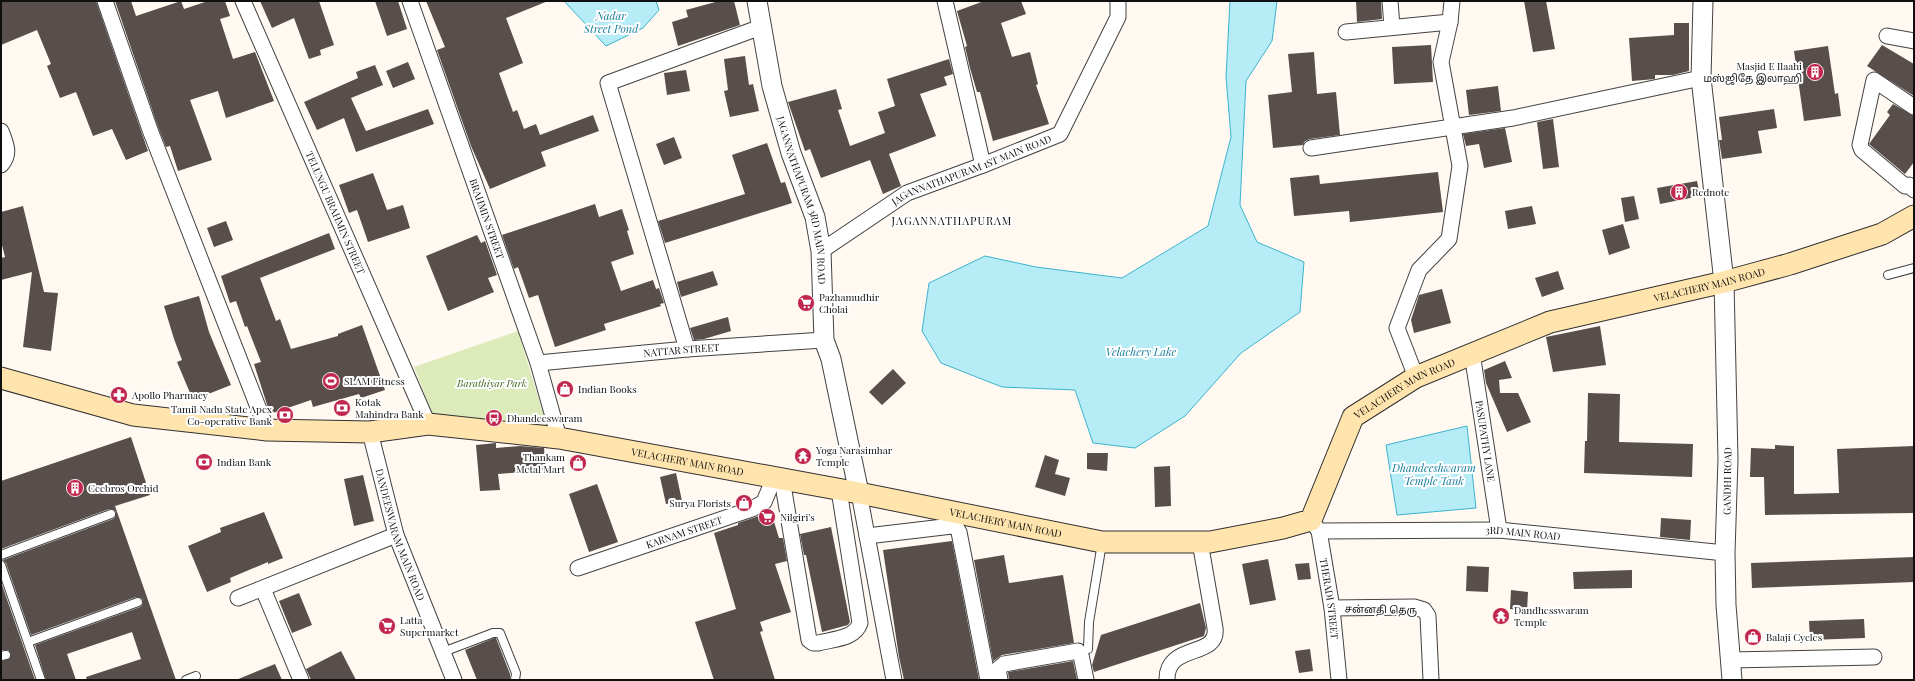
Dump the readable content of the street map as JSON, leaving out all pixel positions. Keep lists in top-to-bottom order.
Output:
{
  "streets": {
    "main road": ["VELACHERY MAIN ROAD"],
    "street": [
      "JAGANNATHAPURAM 1ST MAIN ROAD",
      "JAGANNATHAPURAM 3RD MAIN ROAD",
      "TELUNGU BRAHMIN STREET",
      "BRAHMIN STREET",
      "NATTAR STREET",
      "PASUPATHY LANE",
      "GANDHI ROAD",
      "KARNAM STREET",
      "3RD MAIN ROAD",
      "DANDEESWARAM MAIN ROAD",
      "THERADI STREET",
      "சன்னதி தெரு"
    ]
  },
  "crossings": [
    ["JAGANNATHAPURAM 1ST MAIN ROAD", "JAGANNATHAPURAM 3RD MAIN ROAD"],
    ["JAGANNATHAPURAM 3RD MAIN ROAD", "VELACHERY MAIN ROAD"],
    ["JAGANNATHAPURAM 3RD MAIN ROAD", "NATTAR STREET"],
    ["TELUNGU BRAHMIN STREET", "VELACHERY MAIN ROAD"],
    ["BRAHMIN STREET", "VELACHERY MAIN ROAD"],
    ["BRAHMIN STREET", "NATTAR STREET"],
    ["VELACHERY MAIN ROAD", "PASUPATHY LANE"],
    ["VELACHERY MAIN ROAD", "GANDHI ROAD"],
    ["VELACHERY MAIN ROAD", "KARNAM STREET"],
    ["VELACHERY MAIN ROAD", "3RD MAIN ROAD"],
    ["VELACHERY MAIN ROAD", "DANDEESWARAM MAIN ROAD"],
    ["VELACHERY MAIN ROAD", "THERADI STREET"],
    ["PASUPATHY LANE", "3RD MAIN ROAD"],
    ["GANDHI ROAD", "3RD MAIN ROAD"],
    ["3RD MAIN ROAD", "THERADI STREET"],
    ["THERADI STREET", "சன்னதி தெரு"]
  ],
  "districts": ["JAGANNATHAPURAM"],
  "water": ["Nadar Street Pond", "Velachery Lake", "Dhandeeshwaram Temple Tank"],
  "parks": ["Barathiyar Park"],
  "places": {
    "building": ["Masjid E Ilaahi மஸ்ஜிதே இலாஹி", "Rednote", "Ceebros Orchid"],
    "supermarket": ["Pazhamudhir Cholai", "Nilgiri's", "Latta Supermarket"],
    "sports": ["SLAM Fitness"],
    "shop": [
      "Indian Books",
      "Thankam Metal Mart",
      "Surya Florists",
      "Balaji Cycles"
    ],
    "pharmacy": ["Apollo Pharmacy"],
    "bank": ["Kotak Mahindra Bank", "Tamil Nadu State Apex Co-operative Bank", "Indian Bank"],
    "bus stop": ["Dhandeeswaram"],
    "temple": ["Yoga Narasimhar Temple", "Dandhesswaram Temple"]
  }
}
